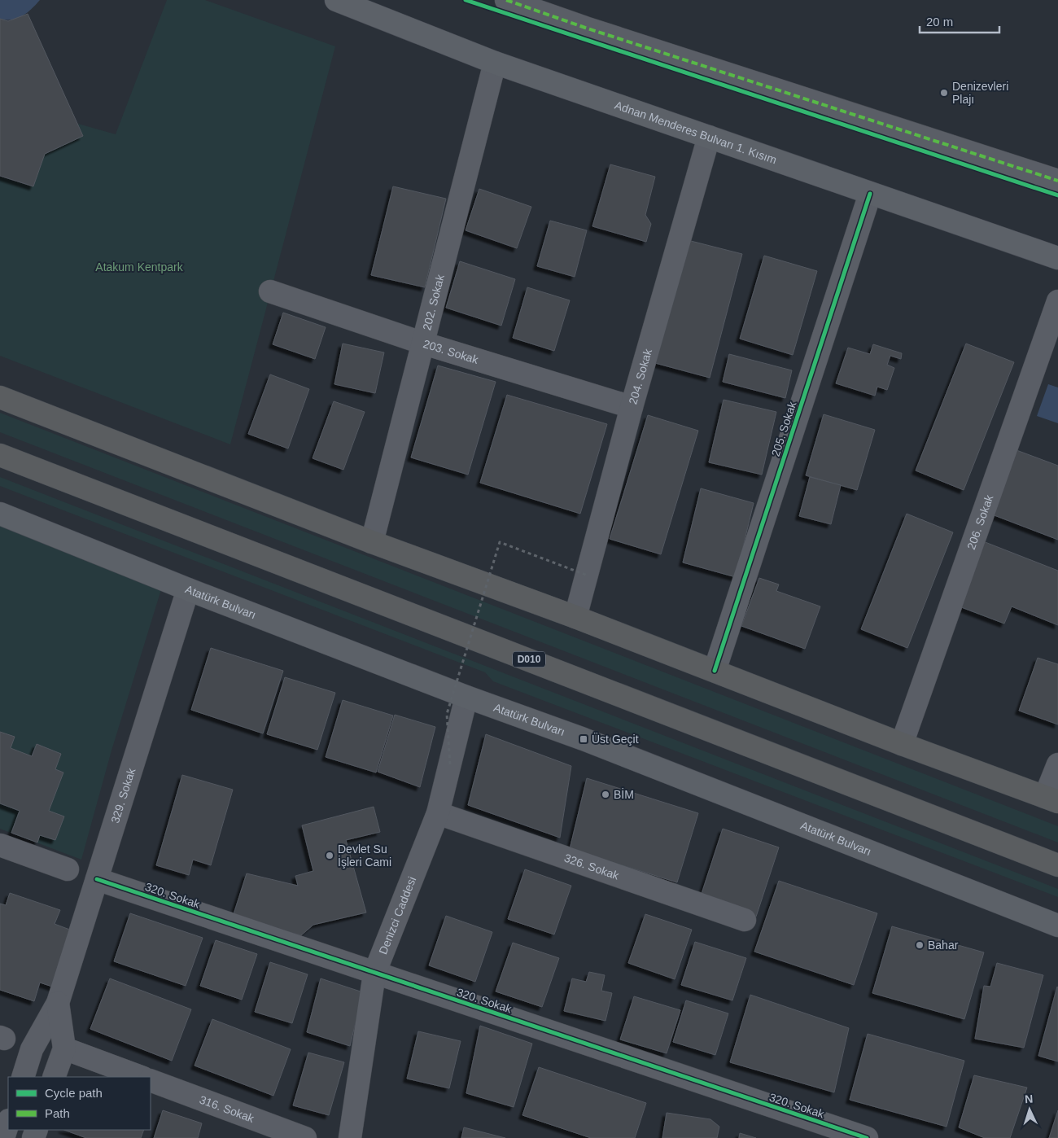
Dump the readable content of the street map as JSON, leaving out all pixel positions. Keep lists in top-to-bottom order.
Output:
{
  "streets": {
    "highway": ["D010"],
    "main road": ["Adnan Menderes Bulvarı 1. Kısım", "Atatürk Bulvarı"],
    "street": [
      "202. Sokak",
      "203. Sokak",
      "204. Sokak",
      "205. Sokak",
      "206. Sokak",
      "329. Sokak",
      "326. Sokak",
      "320. Sokak",
      "Denizci Caddesi",
      "316. Sokak"
    ]
  },
  "crossings": [
    ["Adnan Menderes Bulvarı 1. Kısım", "202. Sokak"],
    ["Adnan Menderes Bulvarı 1. Kısım", "204. Sokak"],
    ["Adnan Menderes Bulvarı 1. Kısım", "205. Sokak"],
    ["202. Sokak", "203. Sokak"],
    ["203. Sokak", "204. Sokak"],
    ["Atatürk Bulvarı", "329. Sokak"],
    ["Atatürk Bulvarı", "Denizci Caddesi"],
    ["329. Sokak", "320. Sokak"],
    ["326. Sokak", "Denizci Caddesi"],
    ["320. Sokak", "Denizci Caddesi"]
  ],
  "parks": ["Atakum Kentpark"],
  "places": {
    "other": [
      "Denizevleri Plajı",
      "BİM",
      "Devlet Su İşleri Cami",
      "Bahar"
    ],
    "transit": ["Üst Geçit"]
  },
  "legend": ["Cycle path", "Path"],
  "scale_bar": "20 m",
  "north": "top"
}
